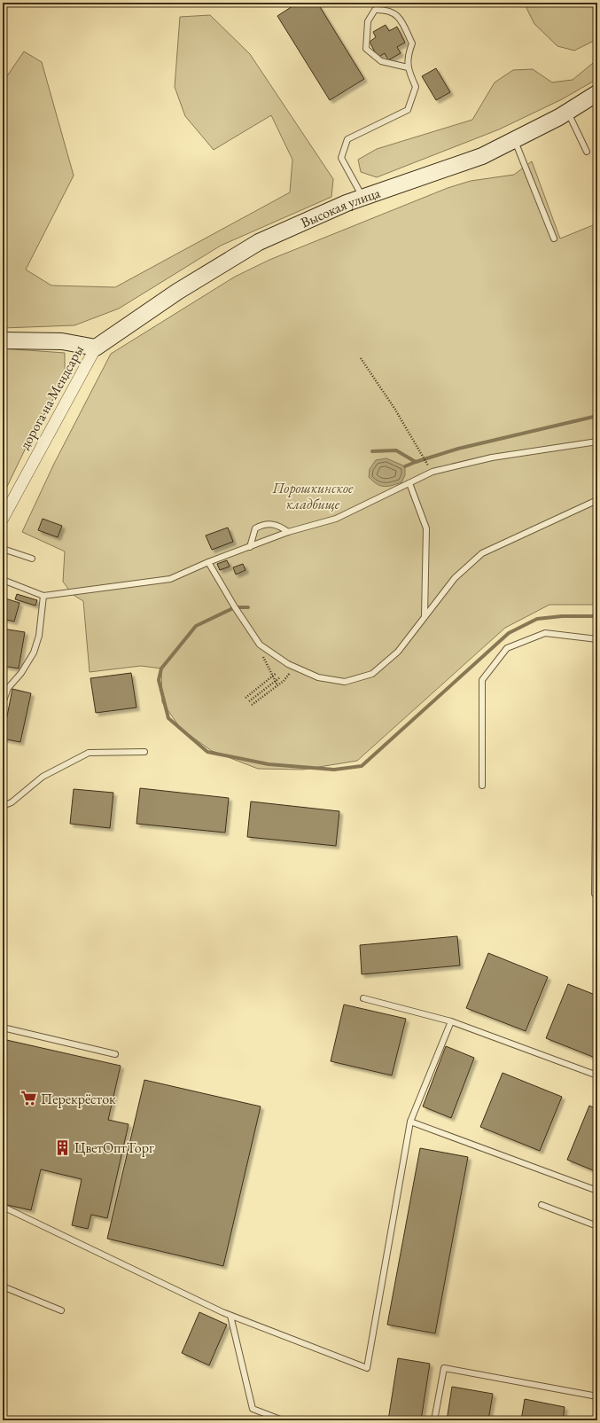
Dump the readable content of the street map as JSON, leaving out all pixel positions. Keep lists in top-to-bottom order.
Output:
{
  "streets": {
    "street": ["Высокая улица", "дорога на Мендсары"]
  },
  "crossings": [
    ["Высокая улица", "дорога на Мендсары"]
  ],
  "parks": ["Порошкинское кладбище"],
  "places": {
    "supermarket": ["Перекрёсток"],
    "building": ["ЦветОптТорг"]
  }
}
